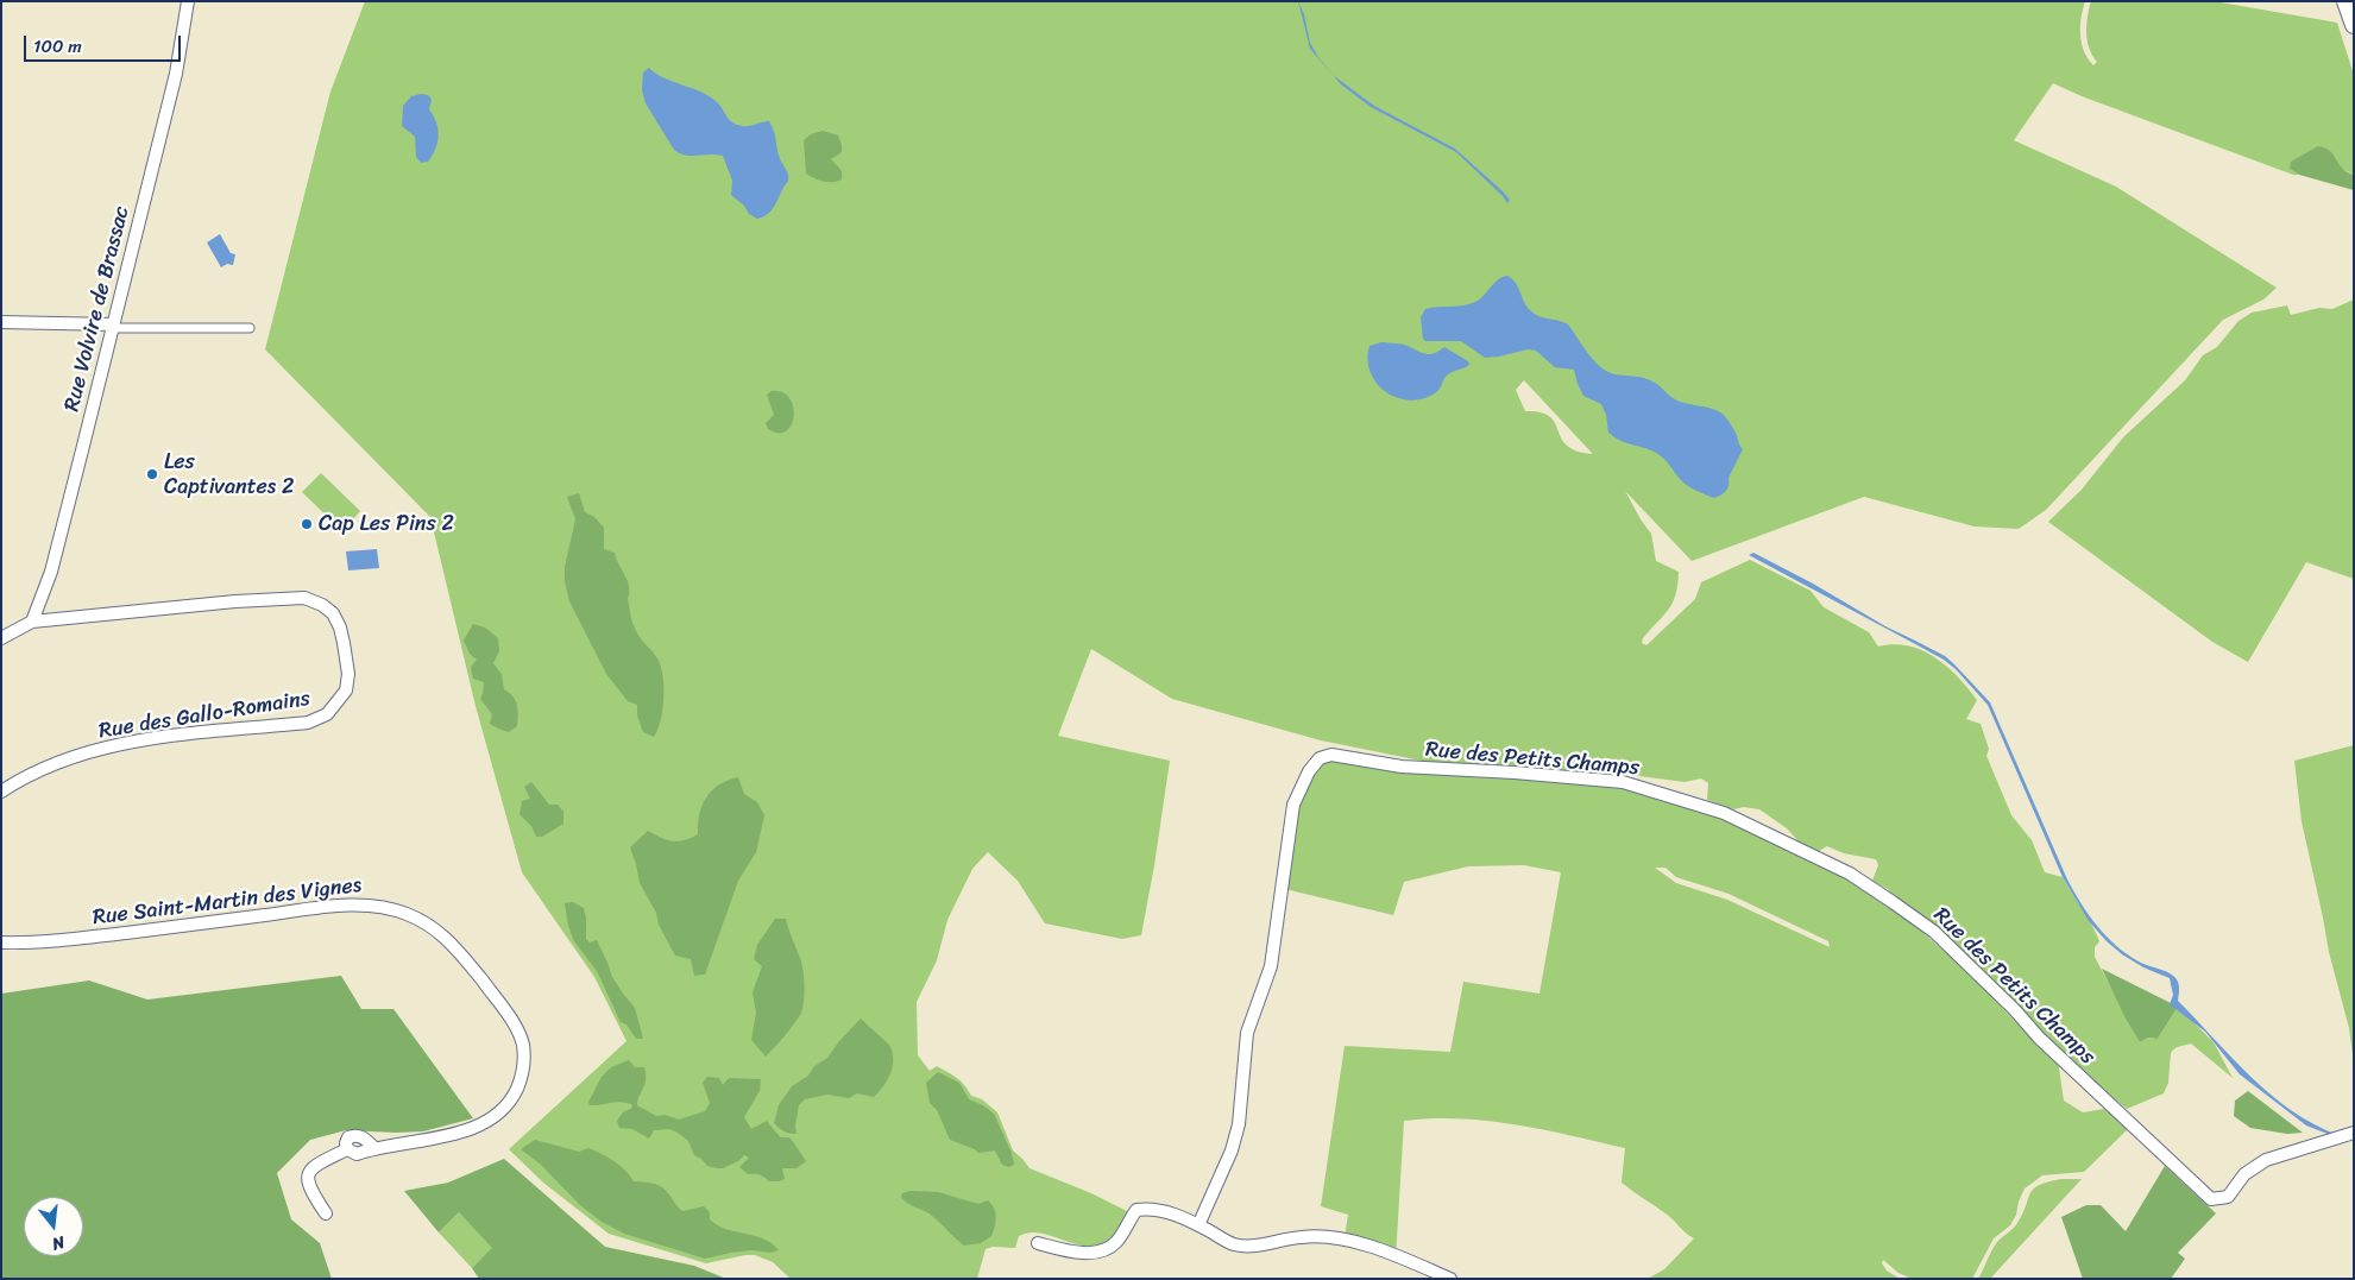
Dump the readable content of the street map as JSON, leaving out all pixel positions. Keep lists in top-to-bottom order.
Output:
{
  "streets": {
    "street": [
      "Rue Volvire de Brassac",
      "Rue des Gallo-Romains",
      "Rue des Petits Champs",
      "Rue Saint-Martin des Vignes"
    ]
  },
  "crossings": [
    ["Rue Volvire de Brassac", "Rue des Gallo-Romains"]
  ],
  "places": ["Les Captivantes 2", "Cap Les Pins 2"],
  "scale_bar": "100 m",
  "north": "bottom"
}
